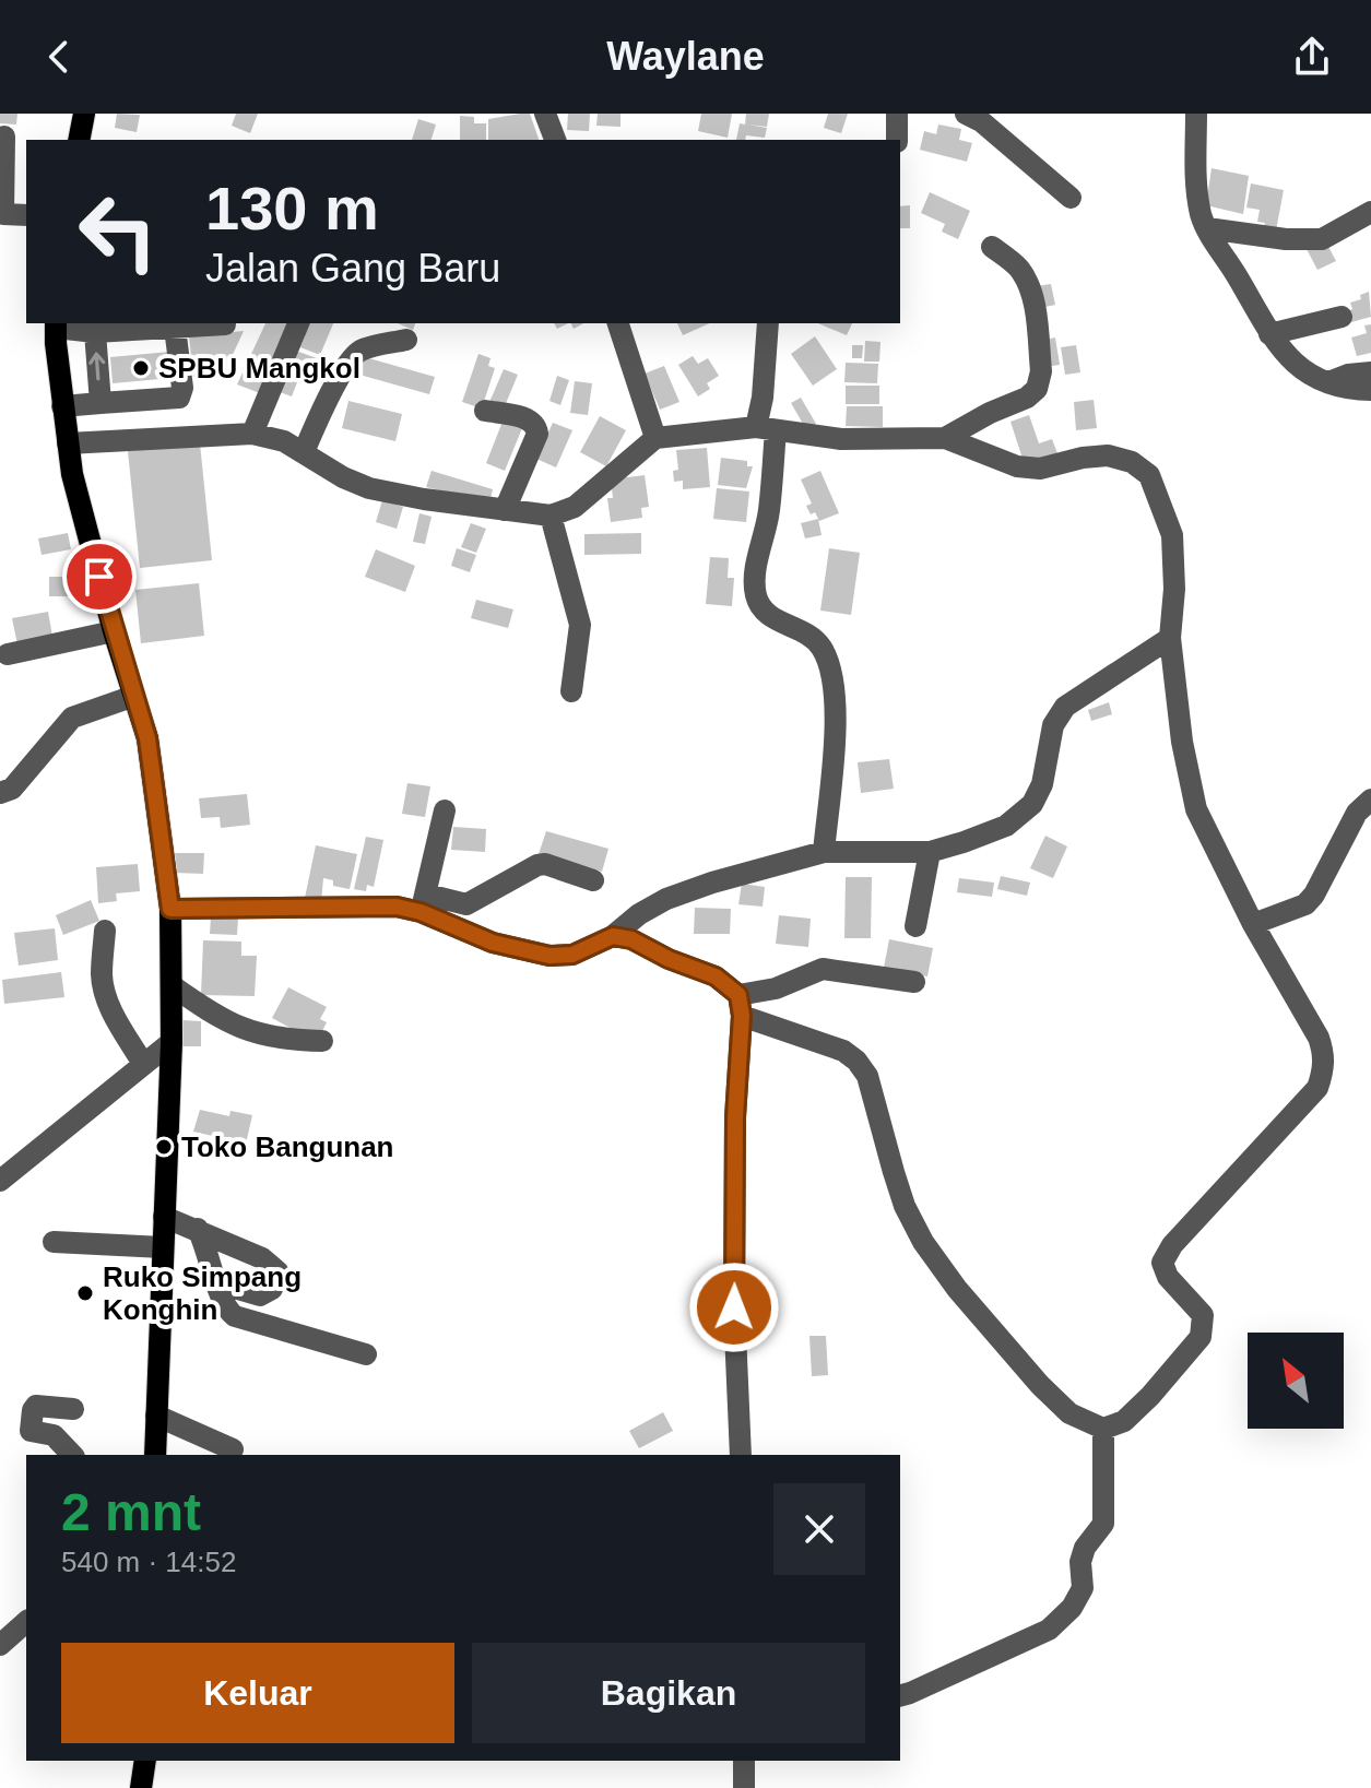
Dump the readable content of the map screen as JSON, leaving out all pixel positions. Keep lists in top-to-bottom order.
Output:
{
  "places": ["SPBU Mangkol", "Toko Bangunan", "Ruko Simpang Konghin"],
  "north": "top left",
  "page": {
    "header": "Waylane",
    "turn": ["130 m", "Jalan Gang Baru"],
    "heading": ["2 mnt", "540 m · 14:52"],
    "buttons": ["Keluar", "Bagikan"]
  }
}
